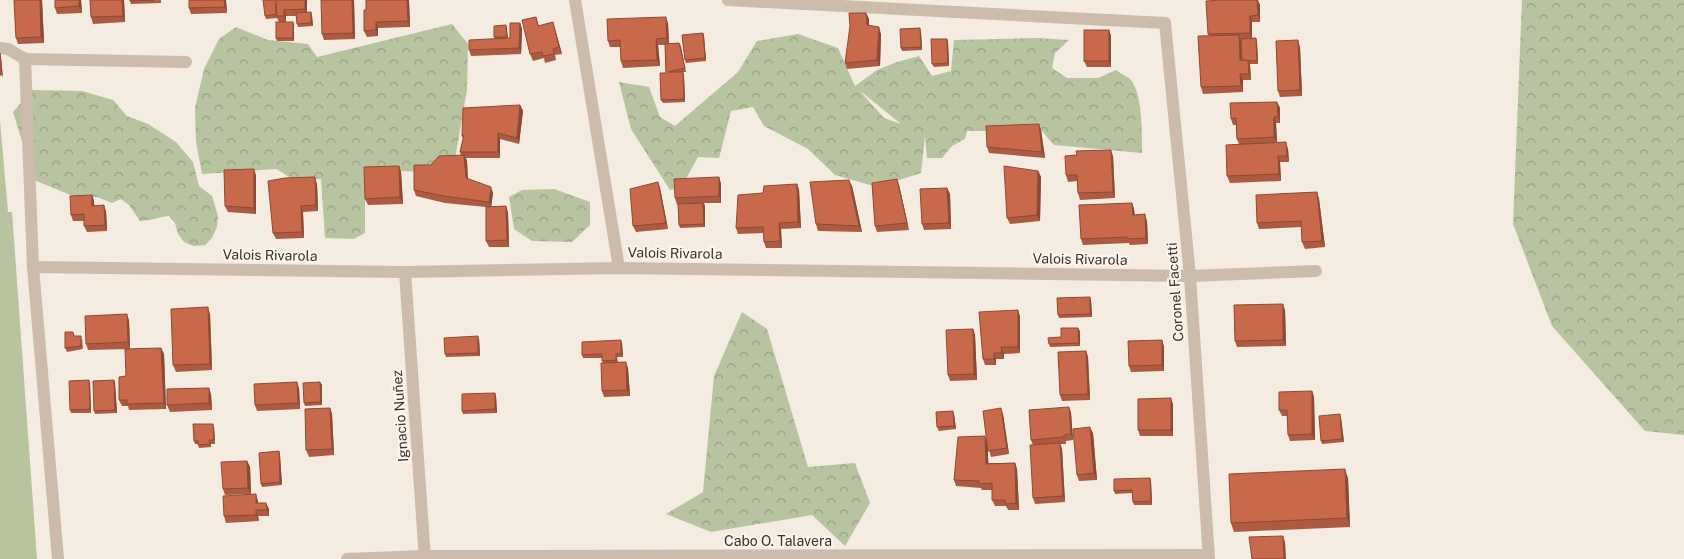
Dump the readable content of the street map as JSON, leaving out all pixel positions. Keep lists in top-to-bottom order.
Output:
{
  "streets": {
    "street": [
      "Valois Rivarola",
      "Coronel Facetti",
      "Ignacio Nuñez",
      "Cabo O. Talavera"
    ]
  },
  "crossings": [
    ["Valois Rivarola", "Coronel Facetti"],
    ["Valois Rivarola", "Ignacio Nuñez"],
    ["Coronel Facetti", "Cabo O. Talavera"],
    ["Ignacio Nuñez", "Cabo O. Talavera"]
  ]
}
